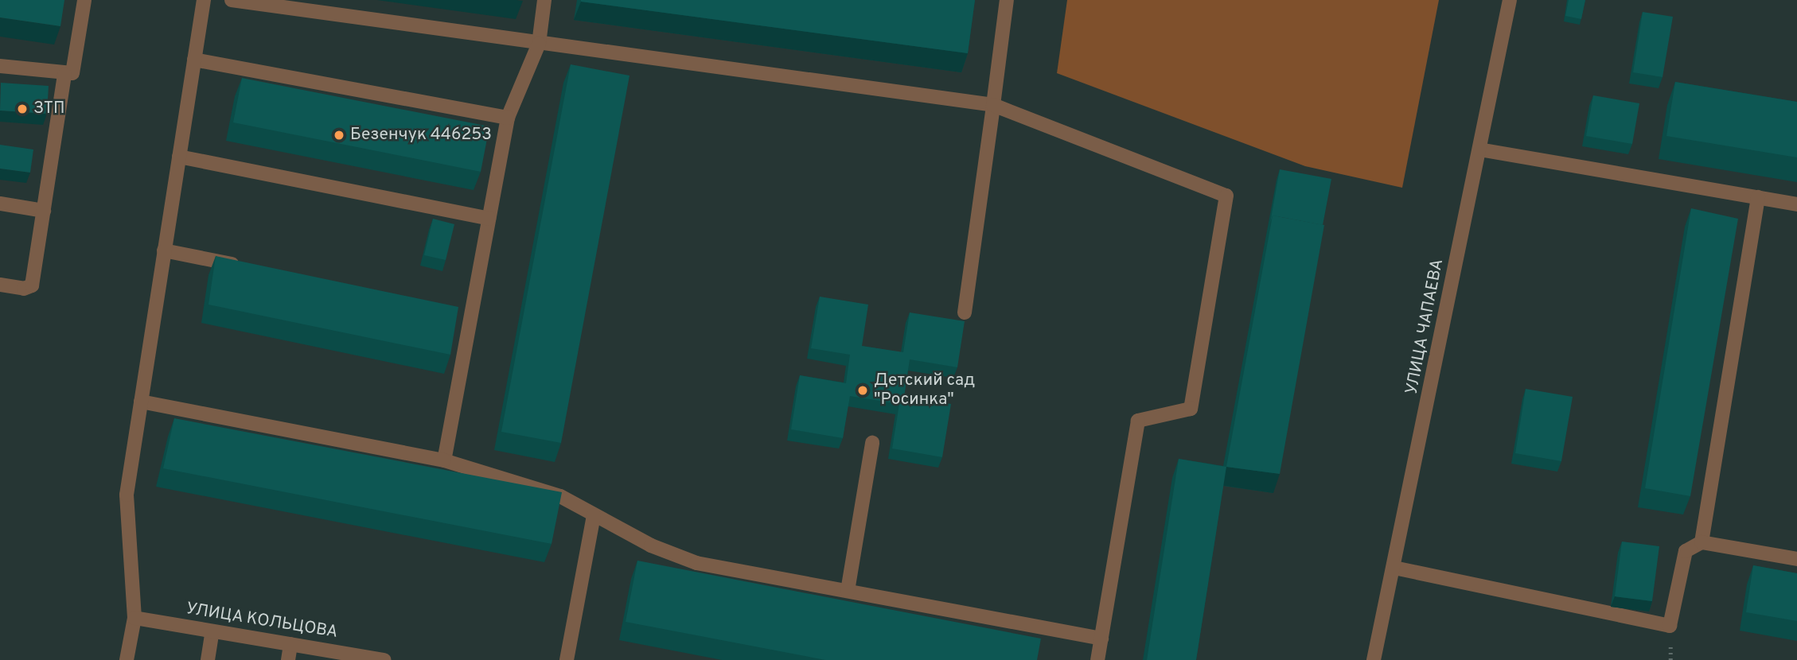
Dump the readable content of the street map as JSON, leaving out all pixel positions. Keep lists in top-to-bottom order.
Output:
{
  "streets": {
    "street": ["УЛИЦА ЧАПАЕВА", "УЛИЦА КОЛЬЦОВА"]
  },
  "places": ["ЗТП", "Безенчук 446253", "Детский сад \"Росинка\""]
}
